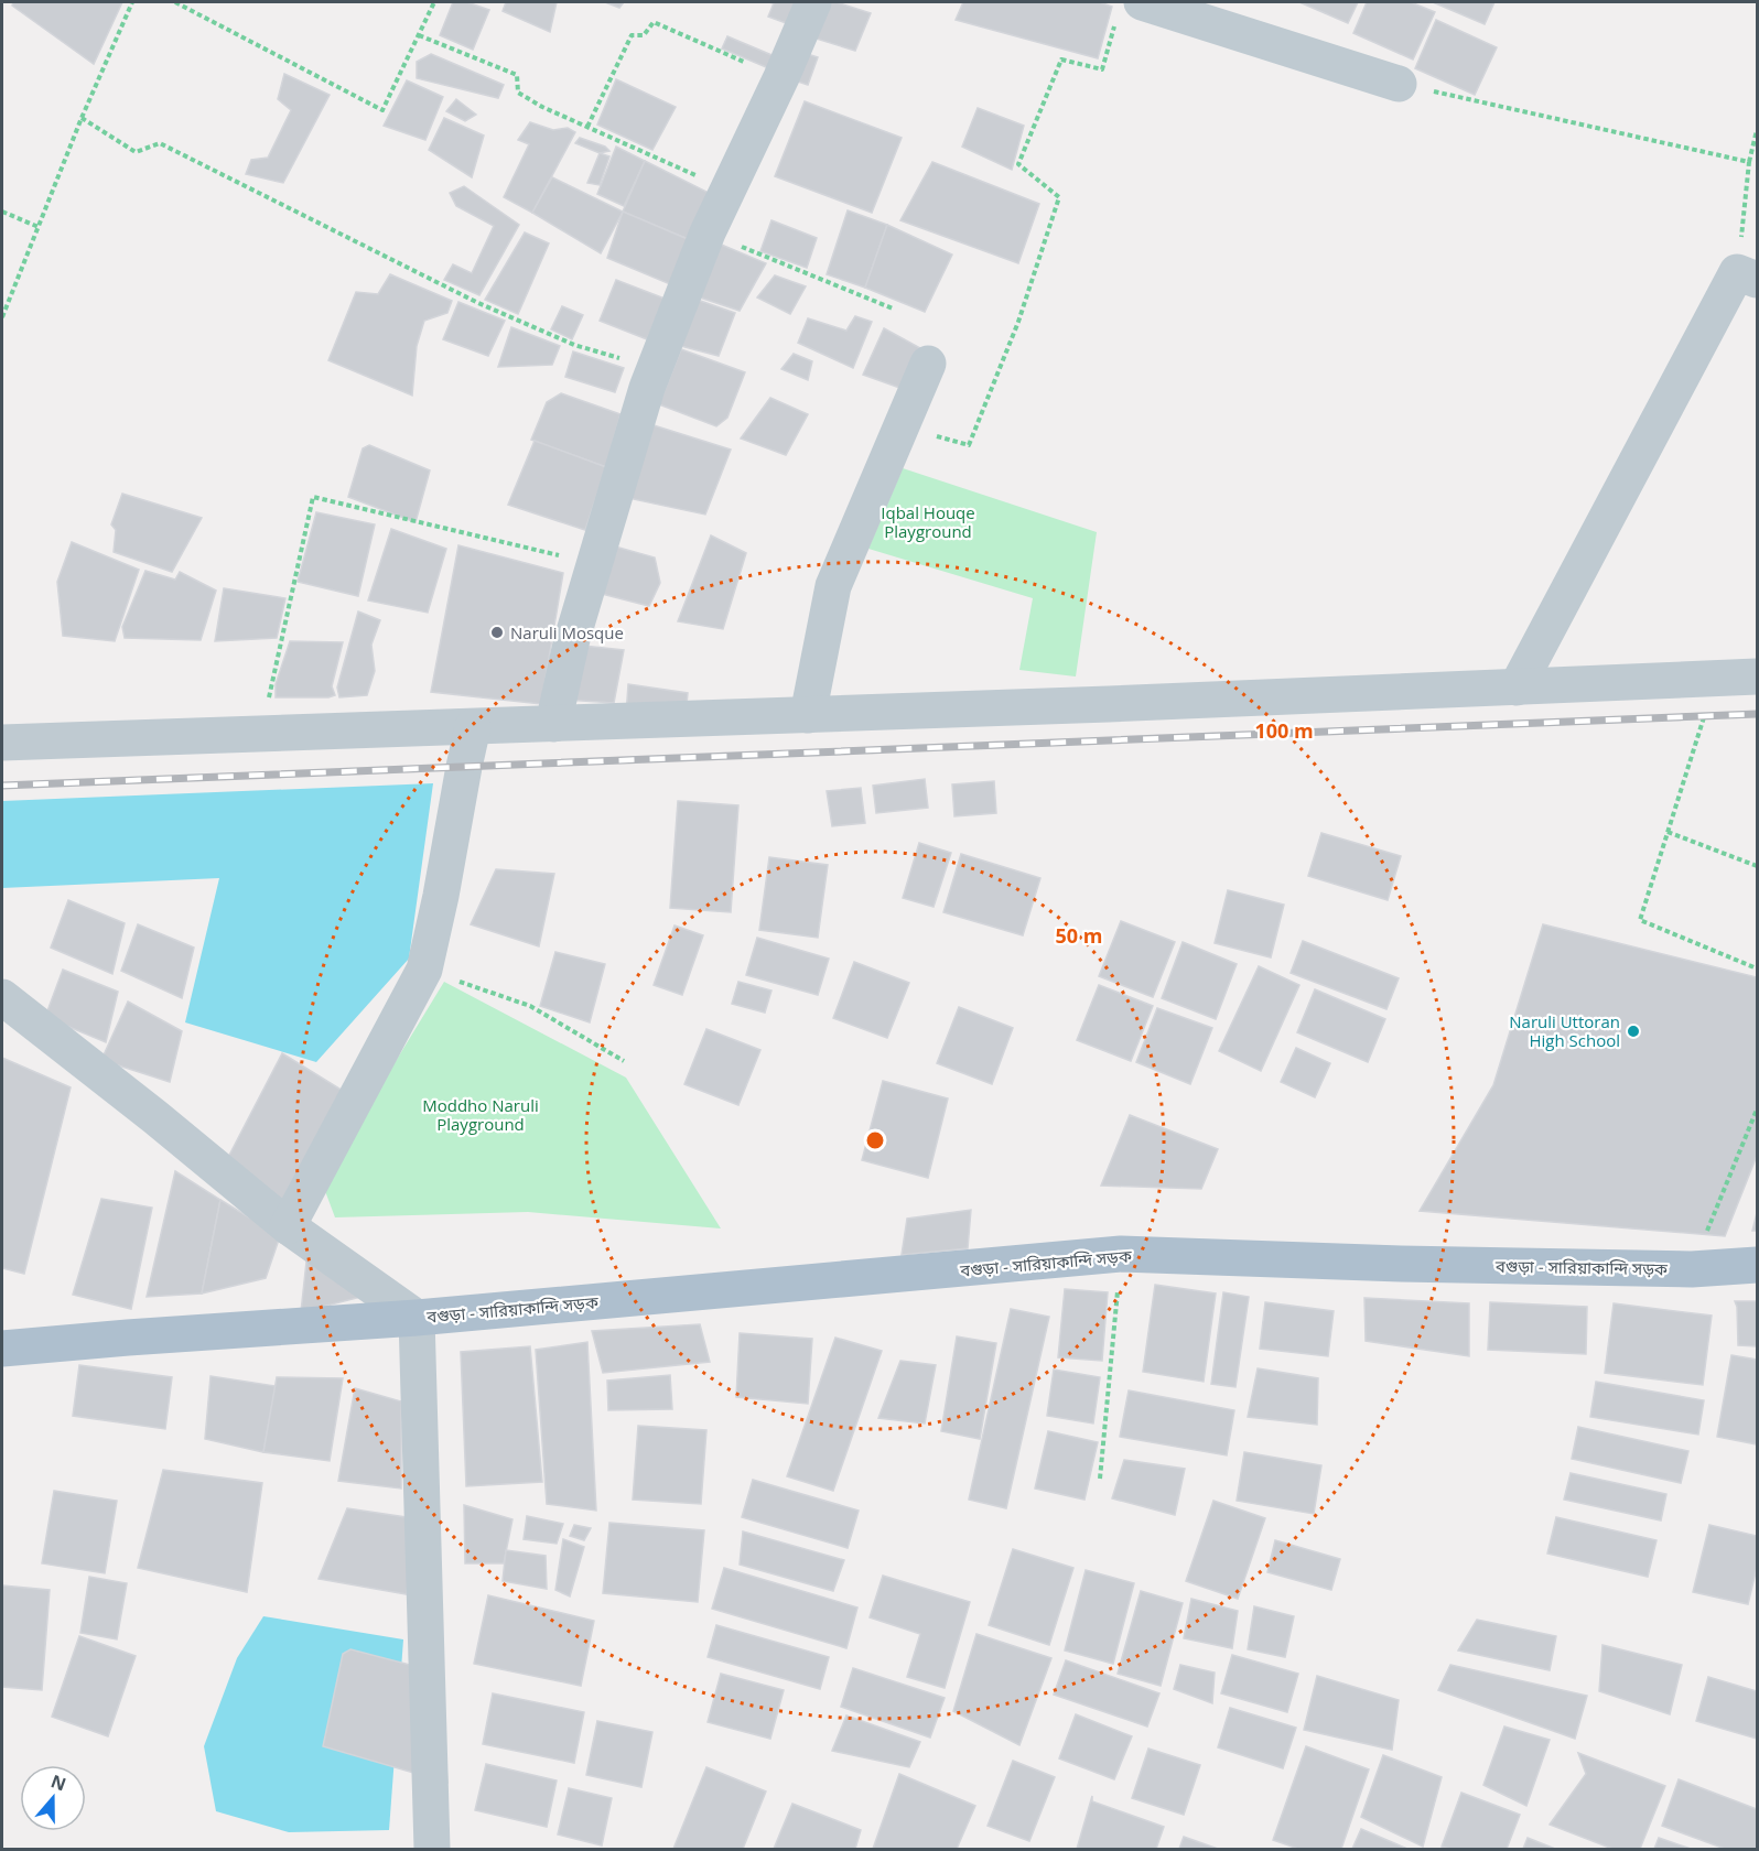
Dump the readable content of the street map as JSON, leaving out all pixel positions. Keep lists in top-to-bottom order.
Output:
{
  "streets": {
    "main road": ["বগুড়া - সারিয়াকান্দি সড়ক"]
  },
  "parks": ["Iqbal Houqe Playground", "Moddho Naruli Playground"],
  "places": ["Naruli Mosque", "Naruli Uttoran High School"],
  "north": "top",
  "rings": ["100 m", "50 m"]
}
